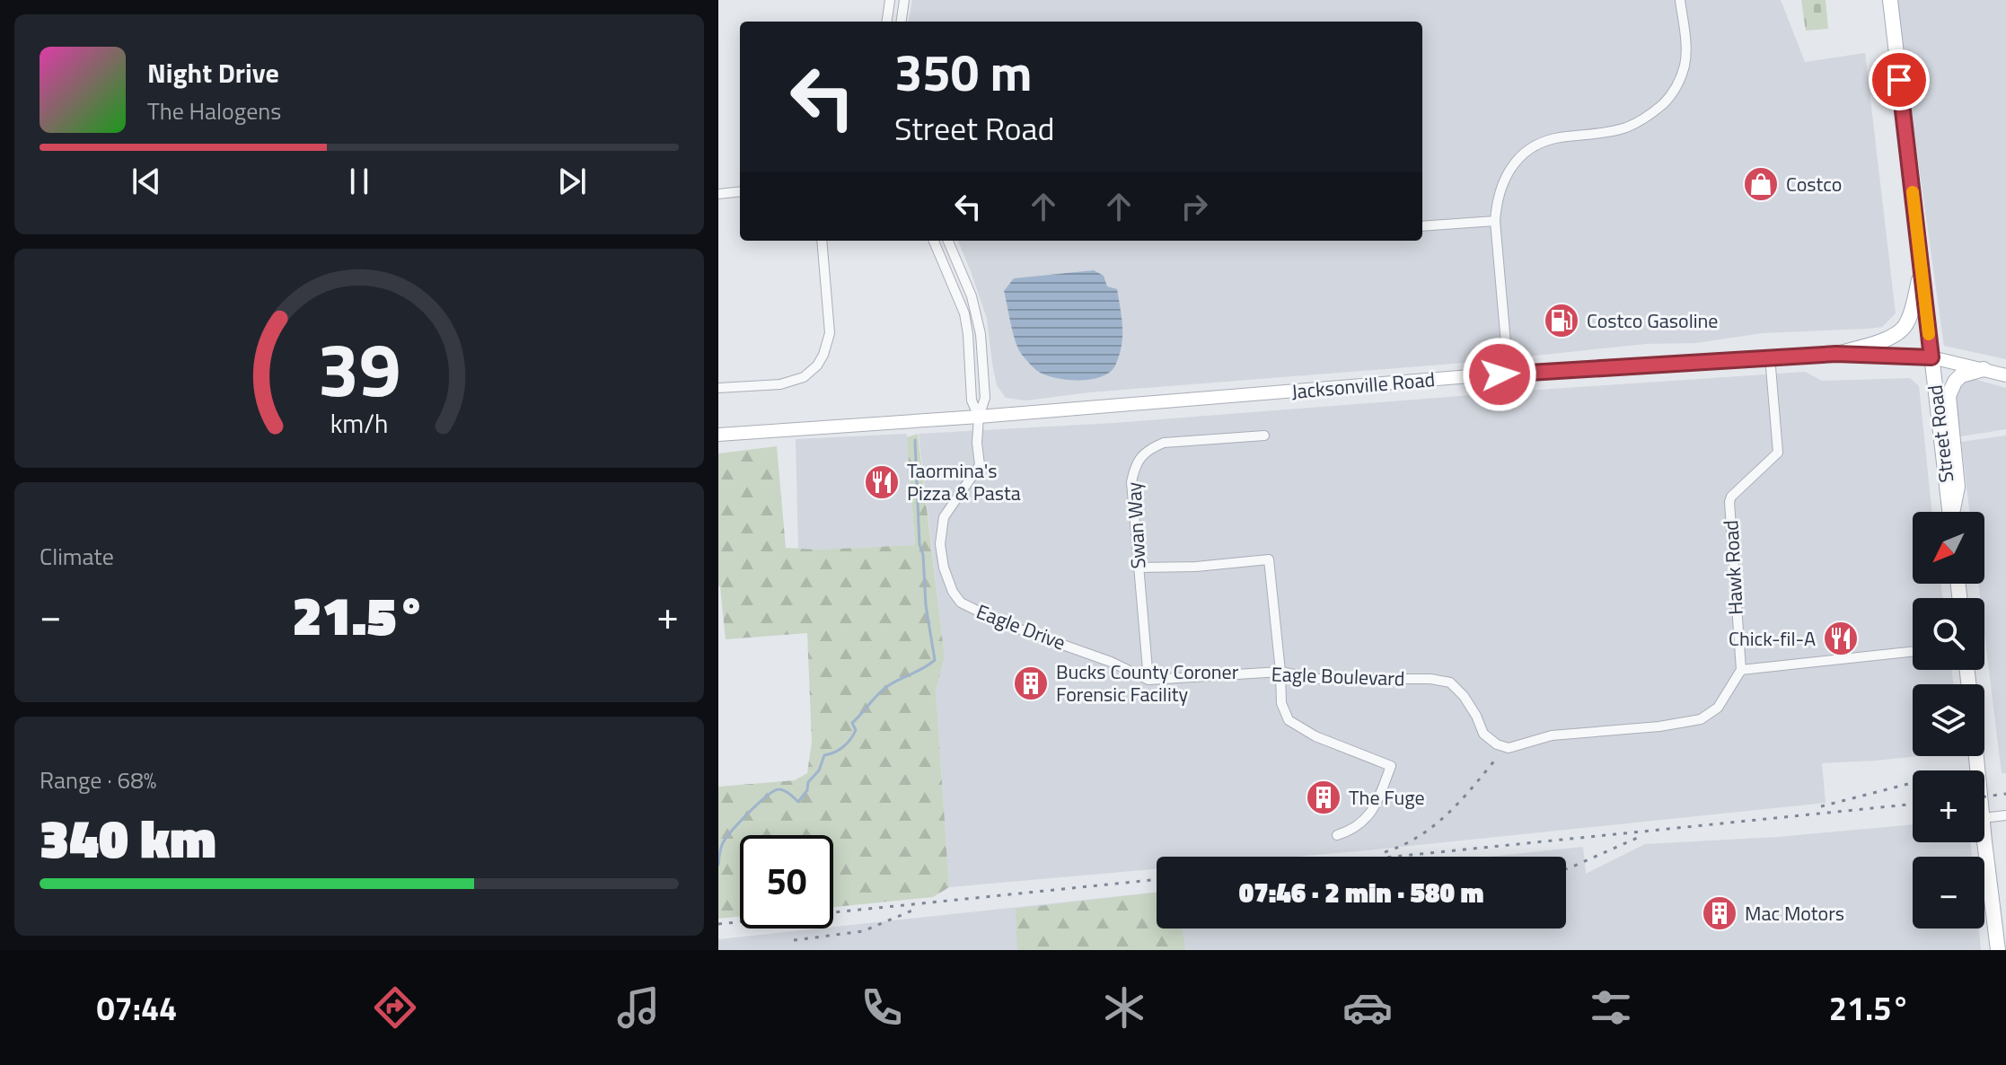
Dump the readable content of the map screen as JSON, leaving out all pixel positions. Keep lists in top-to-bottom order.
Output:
{
  "streets": {
    "main road": ["Jacksonville Road", "Street Road"],
    "street": [
      "Swan Way",
      "Hawk Road",
      "Eagle Drive",
      "Eagle Boulevard"
    ]
  },
  "crossings": [
    ["Jacksonville Road", "Street Road"],
    ["Jacksonville Road", "Hawk Road"],
    ["Jacksonville Road", "Eagle Drive"],
    ["Swan Way", "Eagle Drive"],
    ["Swan Way", "Eagle Boulevard"],
    ["Hawk Road", "Eagle Boulevard"],
    ["Eagle Drive", "Eagle Boulevard"]
  ],
  "places": {
    "shop": ["Costco"],
    "fuel station": ["Costco Gasoline"],
    "restaurant": ["Taormina's Pizza & Pasta", "Chick-fil-A"],
    "building": ["Bucks County Coroner Forensic Facility", "The Fuge", "Mac Motors"]
  },
  "north": "bottom left",
  "page": {
    "turn": ["350 m", "Street Road"],
    "song": ["Night Drive", "The Halogens"],
    "tile": [
      "Climate",
      ["Range · 68%", "340 km"]
    ],
    "map_buttons": ["+", "−"],
    "heat": ["−", "21.5°", "+"],
    "limit": "50",
    "trip": "07:46 · 2 min · 580 m",
    "tabs": ["07:44", "21.5°"],
    "gauge": ["39", "km/h"]
  }
}
